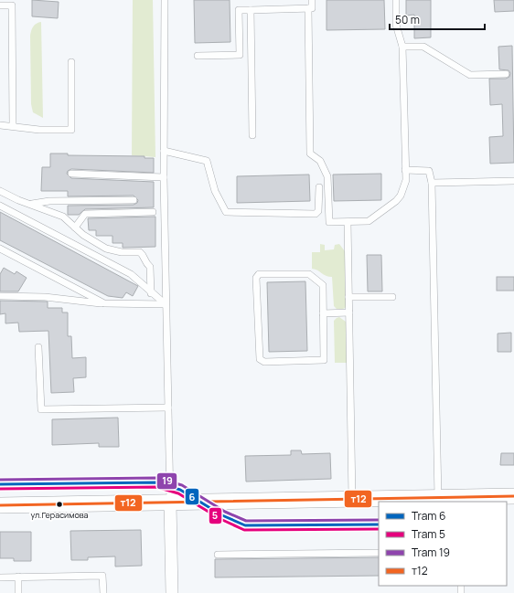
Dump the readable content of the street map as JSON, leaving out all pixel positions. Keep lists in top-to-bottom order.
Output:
{
  "places": ["ул.Герасимова"],
  "lines": [
    "tram line 19",
    "tram line 6",
    "tram line 5",
    "transit line т12"
  ],
  "legend": [
    "Tram 6",
    "Tram 5",
    "Tram 19",
    "т12"
  ],
  "scale_bar": "50 m"
}
